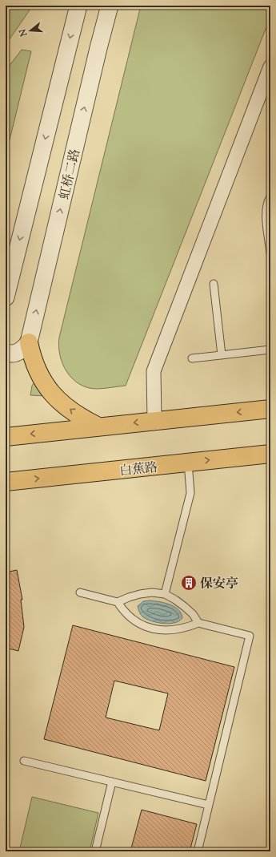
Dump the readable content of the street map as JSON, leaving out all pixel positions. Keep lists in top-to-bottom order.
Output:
{
  "streets": {
    "main road": ["白蕉路"],
    "street": ["虹桥二路"]
  },
  "places": {
    "building": ["保安亭"]
  },
  "north": "left"
}
